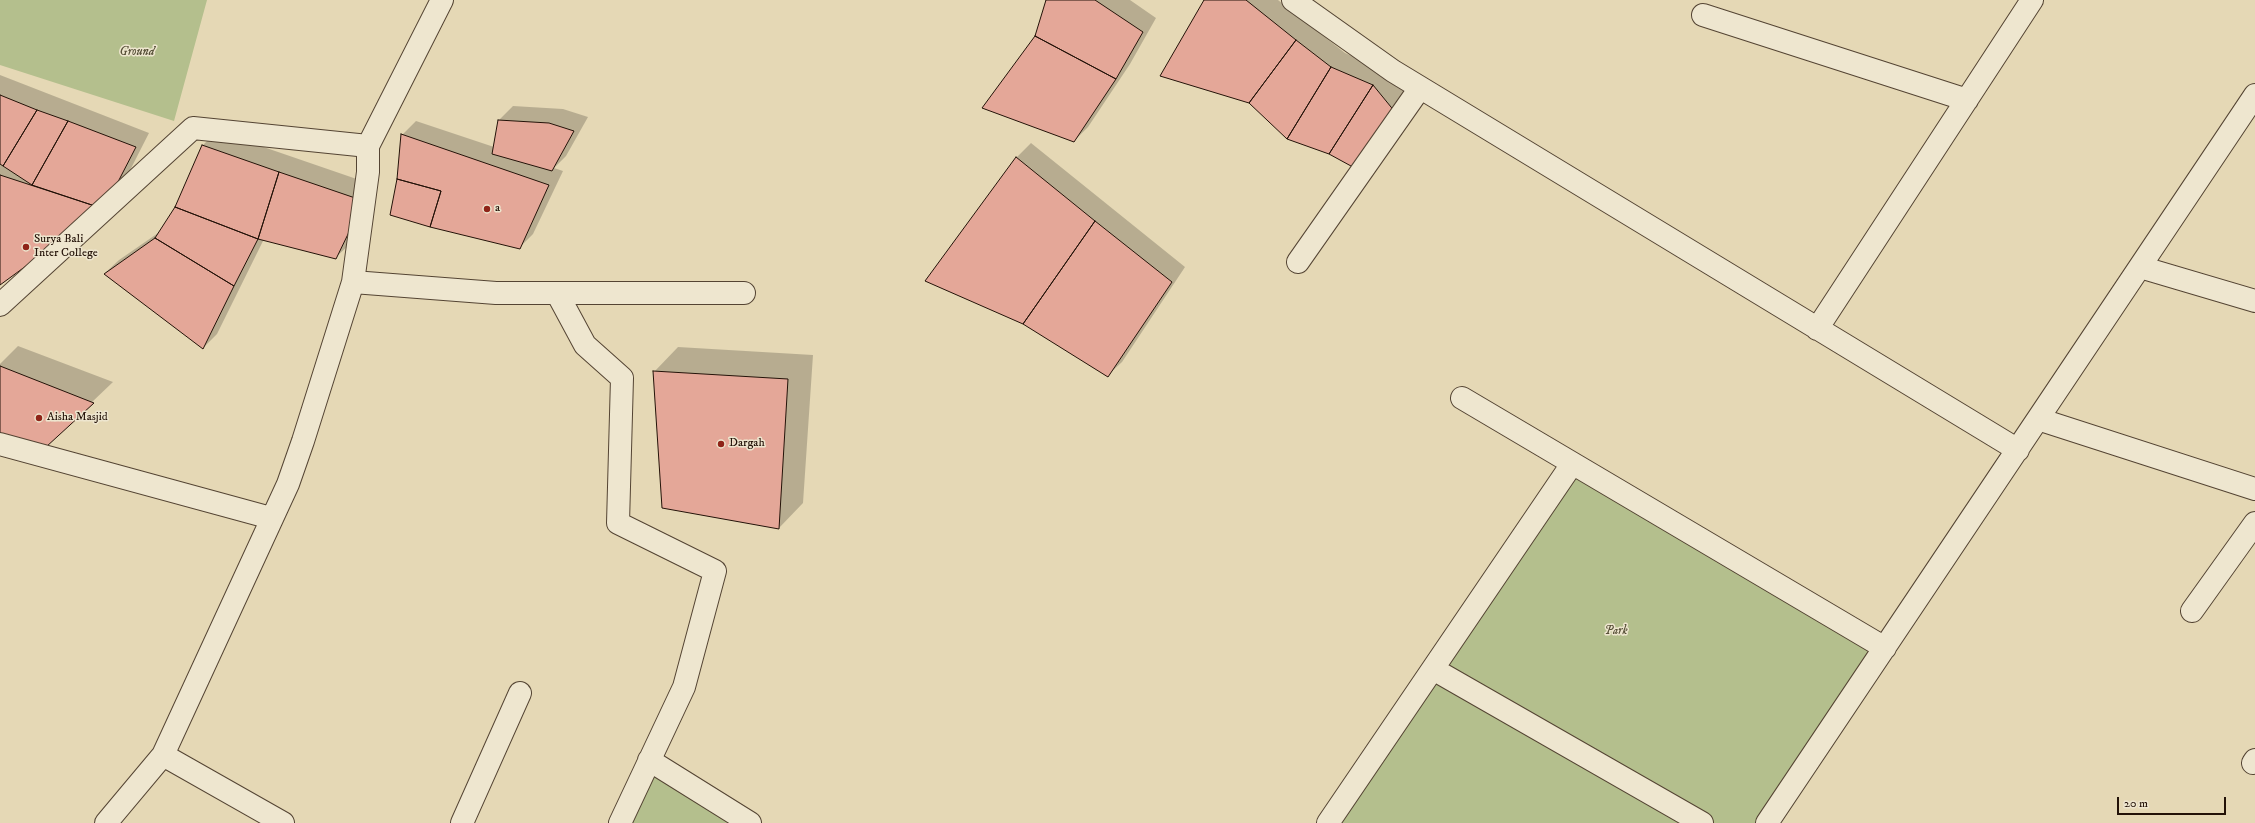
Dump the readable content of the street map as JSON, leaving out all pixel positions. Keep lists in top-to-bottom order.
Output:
{
  "parks": ["Ground", "Park"],
  "places": [
    "a",
    "Surya Bali Inter College",
    "Aisha Masjid",
    "Dargah"
  ],
  "scale_bar": "20 m"
}
